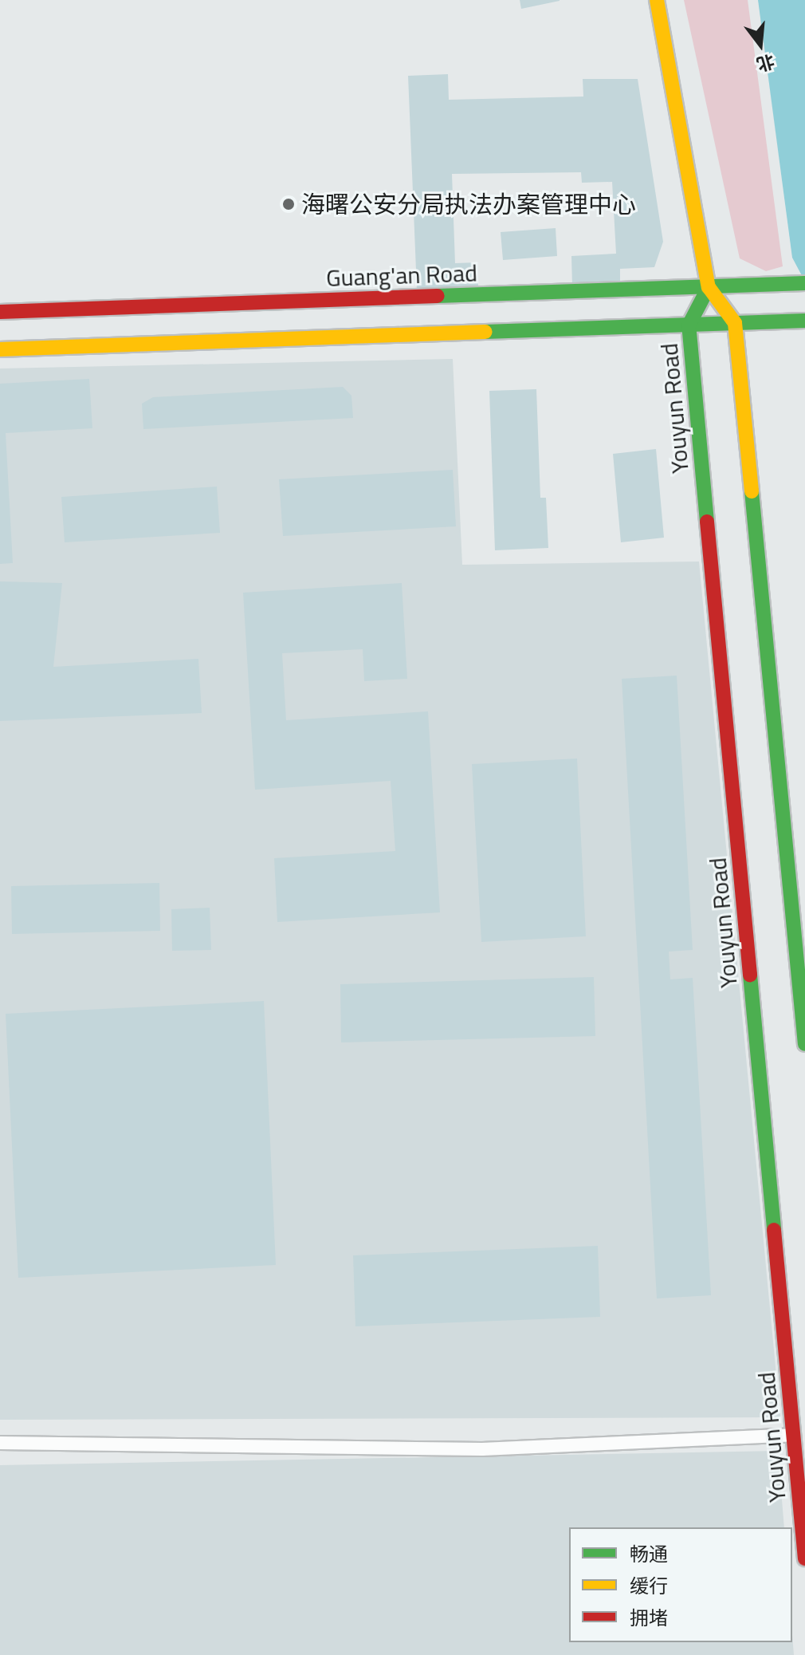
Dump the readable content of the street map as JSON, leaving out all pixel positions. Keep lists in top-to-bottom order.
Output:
{
  "streets": {
    "street": ["Guang'an Road", "Youyun Road"]
  },
  "crossings": [
    ["Guang'an Road", "Youyun Road"]
  ],
  "places": ["海曙公安分局执法办案管理中心"],
  "legend": ["畅通", "缓行", "拥堵"],
  "north": "bottom"
}
